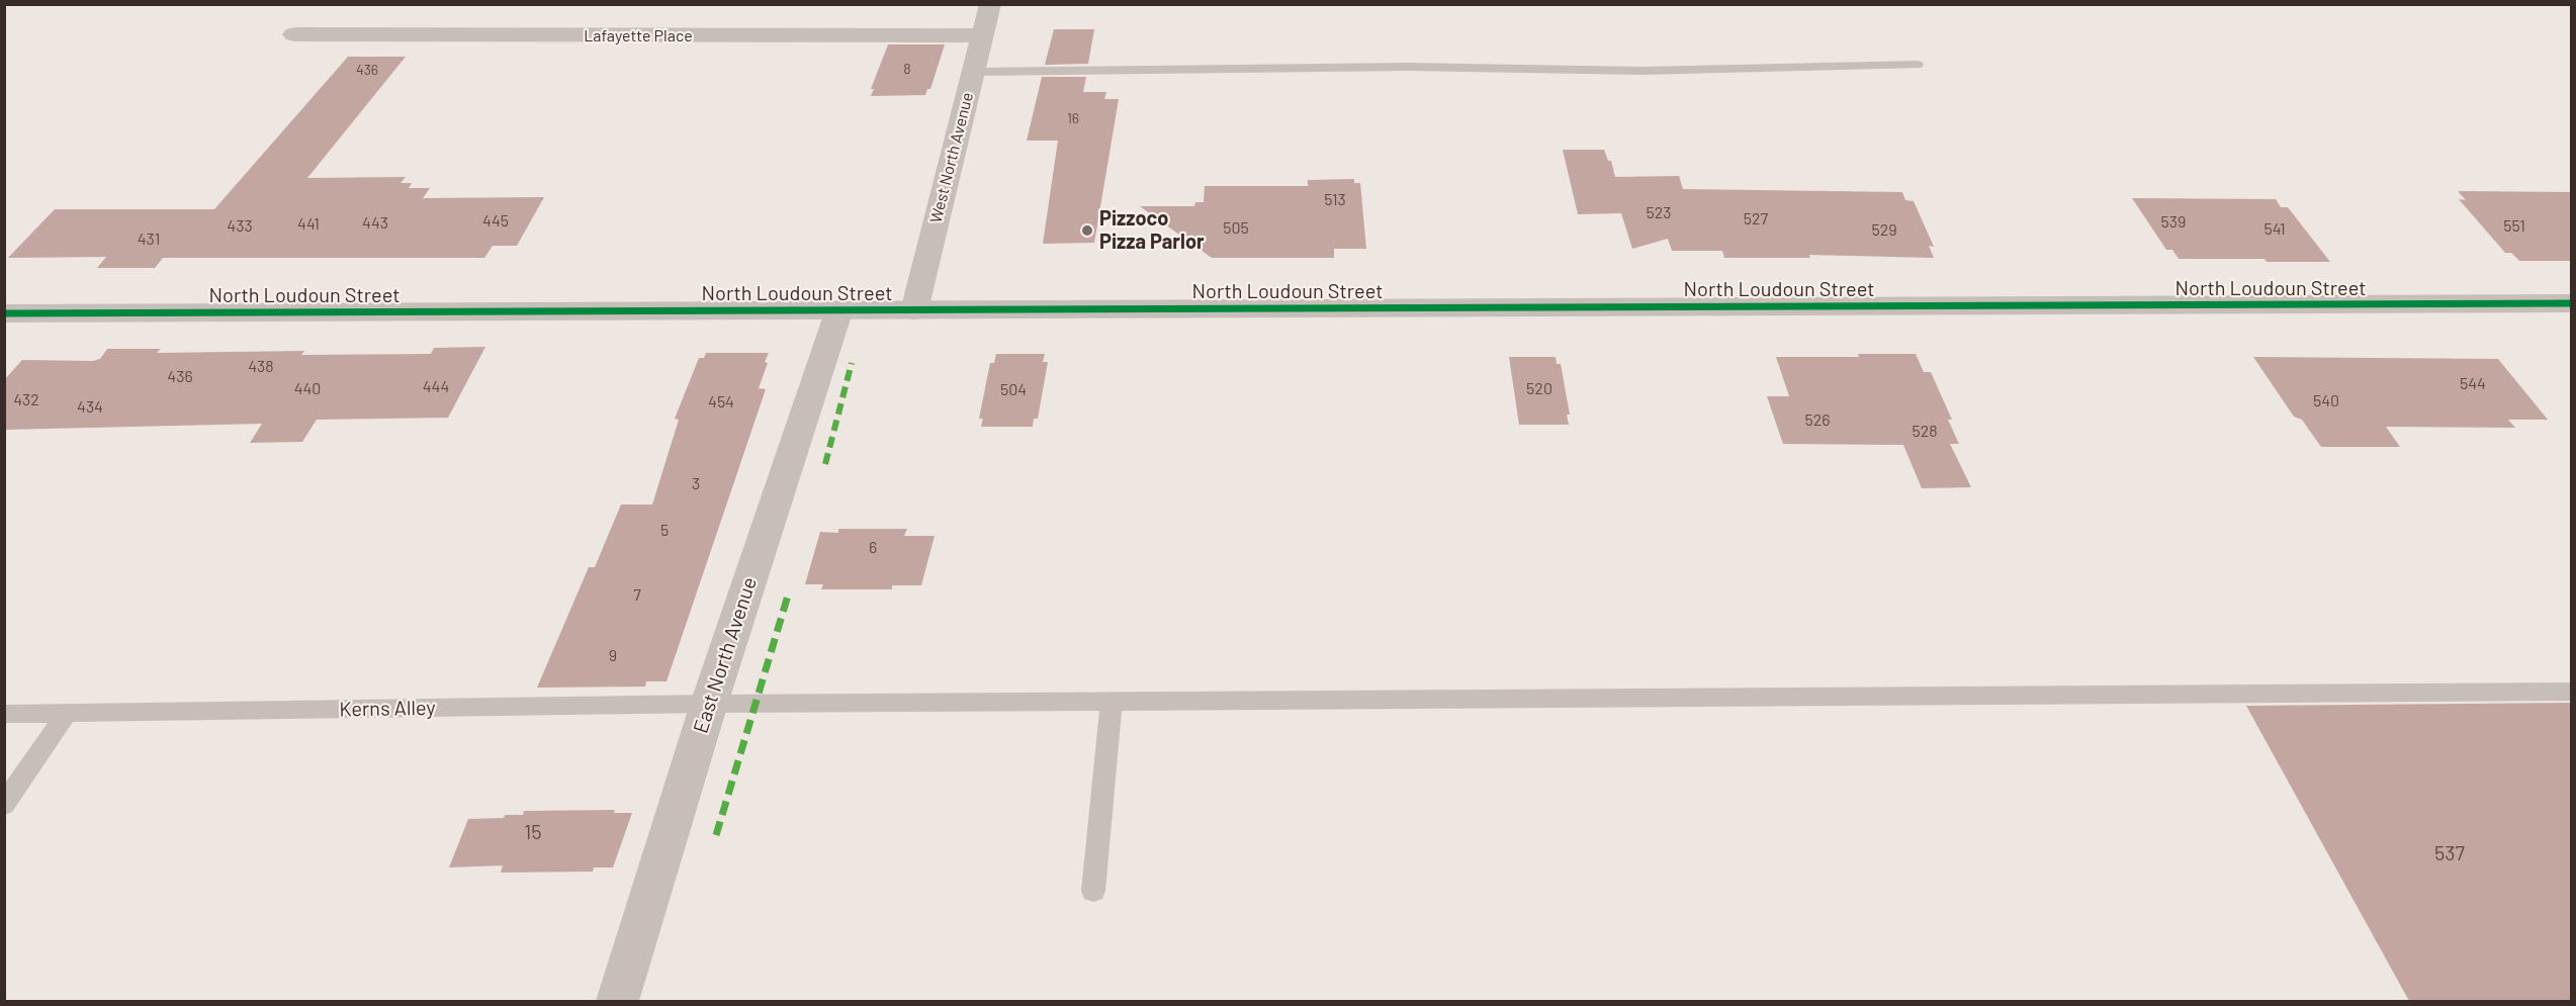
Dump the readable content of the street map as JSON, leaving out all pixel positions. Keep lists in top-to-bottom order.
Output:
{
  "streets": {
    "street": [
      "Lafayette Place",
      "West North Avenue",
      "North Loudoun Street",
      "East North Avenue"
    ],
    "lane": ["Kerns Alley"]
  },
  "crossings": [
    ["Lafayette Place", "West North Avenue"],
    ["West North Avenue", "North Loudoun Street"],
    ["North Loudoun Street", "East North Avenue"],
    ["East North Avenue", "Kerns Alley"]
  ],
  "places": ["Pizzoco Pizza Parlor"],
  "house_numbers": [
    "8",
    "436",
    "16",
    "513",
    "523",
    "527",
    "445",
    "539",
    "443",
    "441",
    "433",
    "551",
    "505",
    "541",
    "529",
    "431",
    "438",
    "436",
    "544",
    "444",
    "440",
    "520",
    "504",
    "432",
    "540",
    "454",
    "434",
    "526",
    "528",
    "3",
    "5",
    "6",
    "7",
    "9",
    "15",
    "537"
  ]
}
